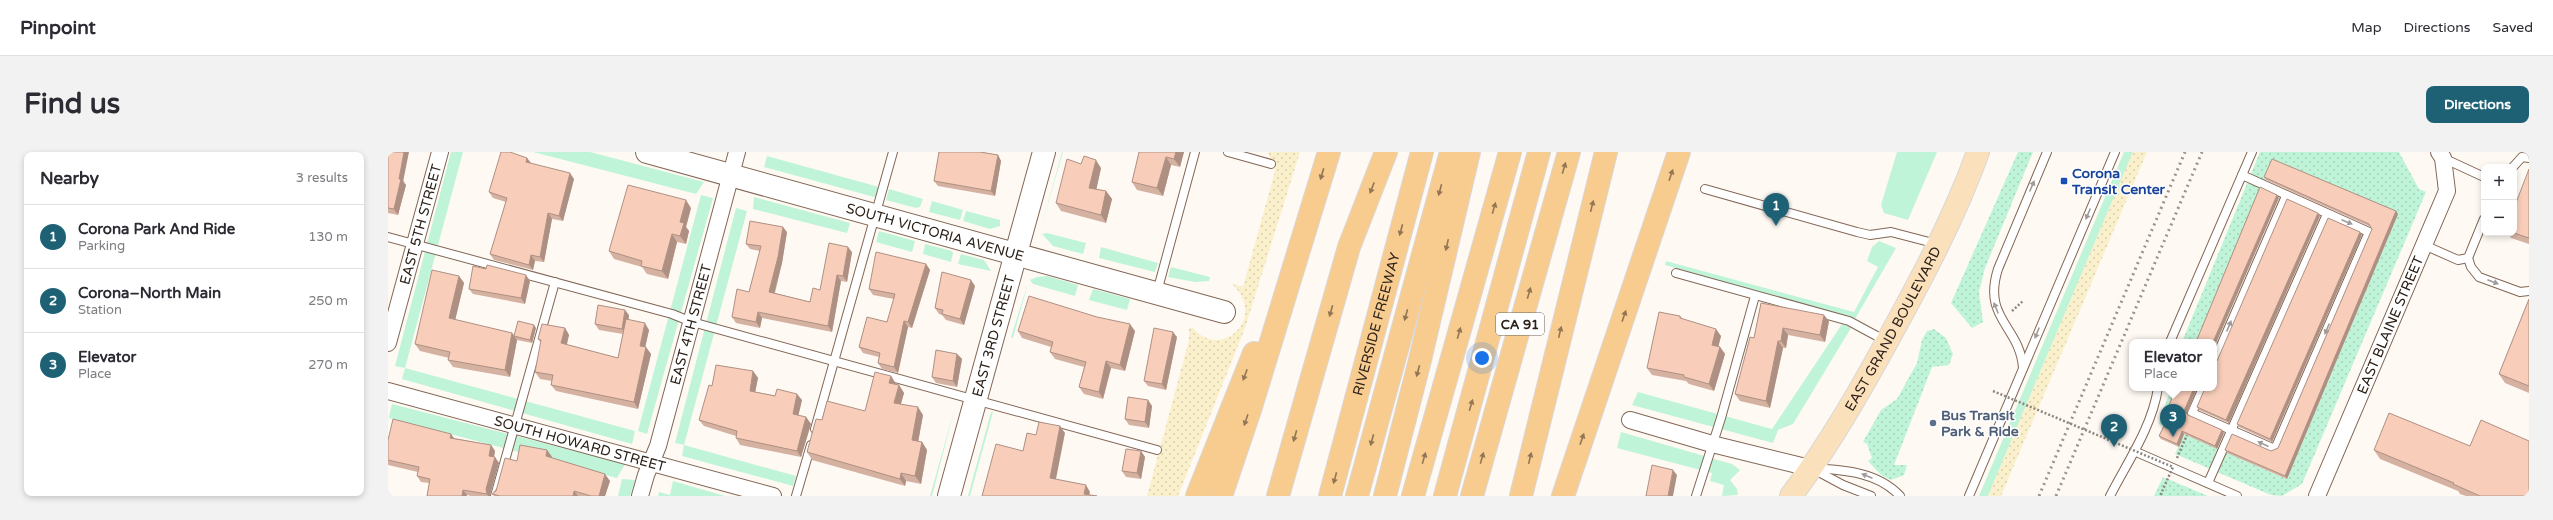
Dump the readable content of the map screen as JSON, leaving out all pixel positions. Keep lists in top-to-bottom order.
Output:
{
  "streets": {
    "highway": ["RIVERSIDE FREEWAY", "CA 91"],
    "main road": ["EAST GRAND BOULEVARD"],
    "street": [
      "EAST 5TH STREET",
      "SOUTH VICTORIA AVENUE",
      "EAST 4TH STREET",
      "EAST BLAINE STREET",
      "EAST 3RD STREET",
      "SOUTH HOWARD STREET"
    ]
  },
  "crossings": [
    ["SOUTH VICTORIA AVENUE", "EAST 4TH STREET"],
    ["SOUTH VICTORIA AVENUE", "EAST 3RD STREET"],
    ["EAST 4TH STREET", "SOUTH HOWARD STREET"]
  ],
  "places": {
    "transit": ["Corona Transit Center"],
    "other": ["Bus Transit Park & Ride"]
  },
  "page": {
    "header": "Pinpoint",
    "nav": ["Map", "Directions", "Saved"],
    "buttons": "Directions",
    "title": "Find us",
    "heading": ["Nearby", "3 results"],
    "map_buttons": ["+", "−"],
    "pins": ["1", "3", "2"],
    "list": [
      {
        "mark": "1",
        "name": "Corona Park And Ride",
        "note": "Parking",
        "value": "130 m"
      },
      {
        "mark": "2",
        "name": "Corona–North Main",
        "note": "Station",
        "value": "250 m"
      },
      {
        "mark": "3",
        "name": "Elevator",
        "note": "Place",
        "value": "270 m"
      }
    ],
    "popup": ["Elevator", "Place"]
  }
}
